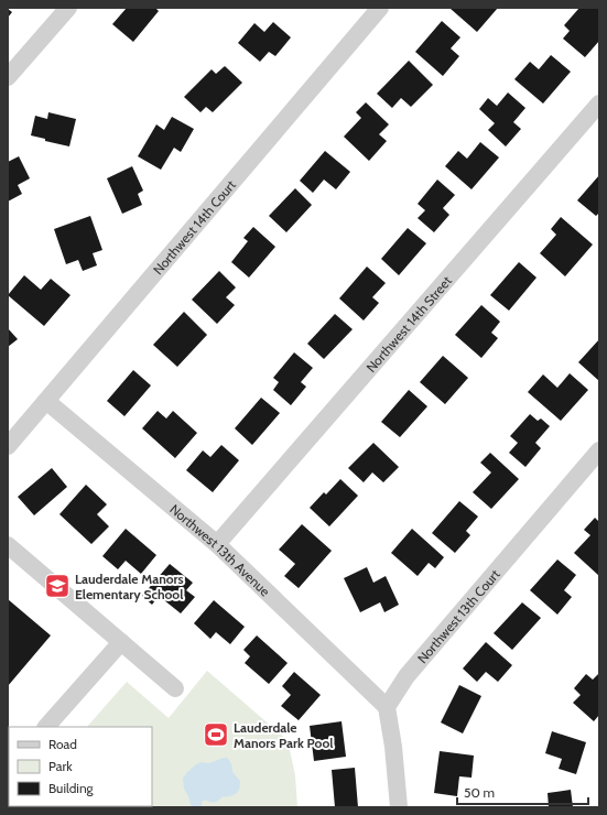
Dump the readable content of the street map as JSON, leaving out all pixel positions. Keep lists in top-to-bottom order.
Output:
{
  "streets": {
    "street": [
      "Northwest 14th Court",
      "Northwest 14th Street",
      "Northwest 13th Avenue",
      "Northwest 13th Court"
    ]
  },
  "crossings": [
    ["Northwest 14th Court", "Northwest 13th Avenue"],
    ["Northwest 14th Street", "Northwest 13th Avenue"],
    ["Northwest 13th Avenue", "Northwest 13th Court"]
  ],
  "places": {
    "school or university": ["Lauderdale Manors Elementary School"],
    "sports": ["Lauderdale Manors Park Pool"]
  },
  "legend": ["Road", "Park", "Building"],
  "scale_bar": "50 m"
}
